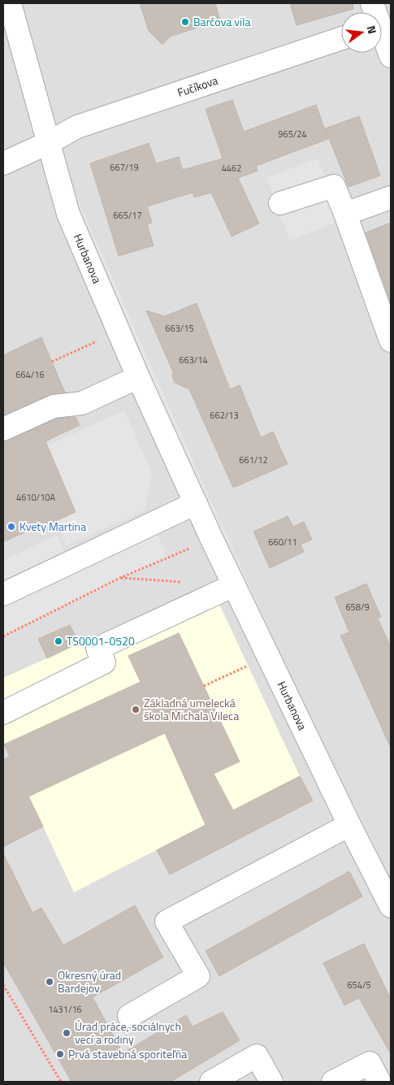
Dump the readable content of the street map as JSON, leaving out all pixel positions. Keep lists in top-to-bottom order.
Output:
{
  "streets": {
    "street": ["Fučíkova", "Hurbanova"]
  },
  "crossings": [
    ["Fučíkova", "Hurbanova"]
  ],
  "places": [
    "Barčova vila",
    "Kvety Martina",
    "TS0001-0520",
    "Základná umelecká škola Michala Vileca",
    "Okresný úrad Bardejov",
    "Úrad práce, sociálnych vecí a rodiny",
    "Prvá stavebná sporiteľňa"
  ],
  "house_numbers": [
    "965/24",
    "667/19",
    "4462",
    "665/17",
    "663/15",
    "663/14",
    "664/16",
    "662/13",
    "661/12",
    "4610/10A",
    "660/11",
    "658/9",
    "654/5",
    "1431/16"
  ],
  "north": "right"
}
